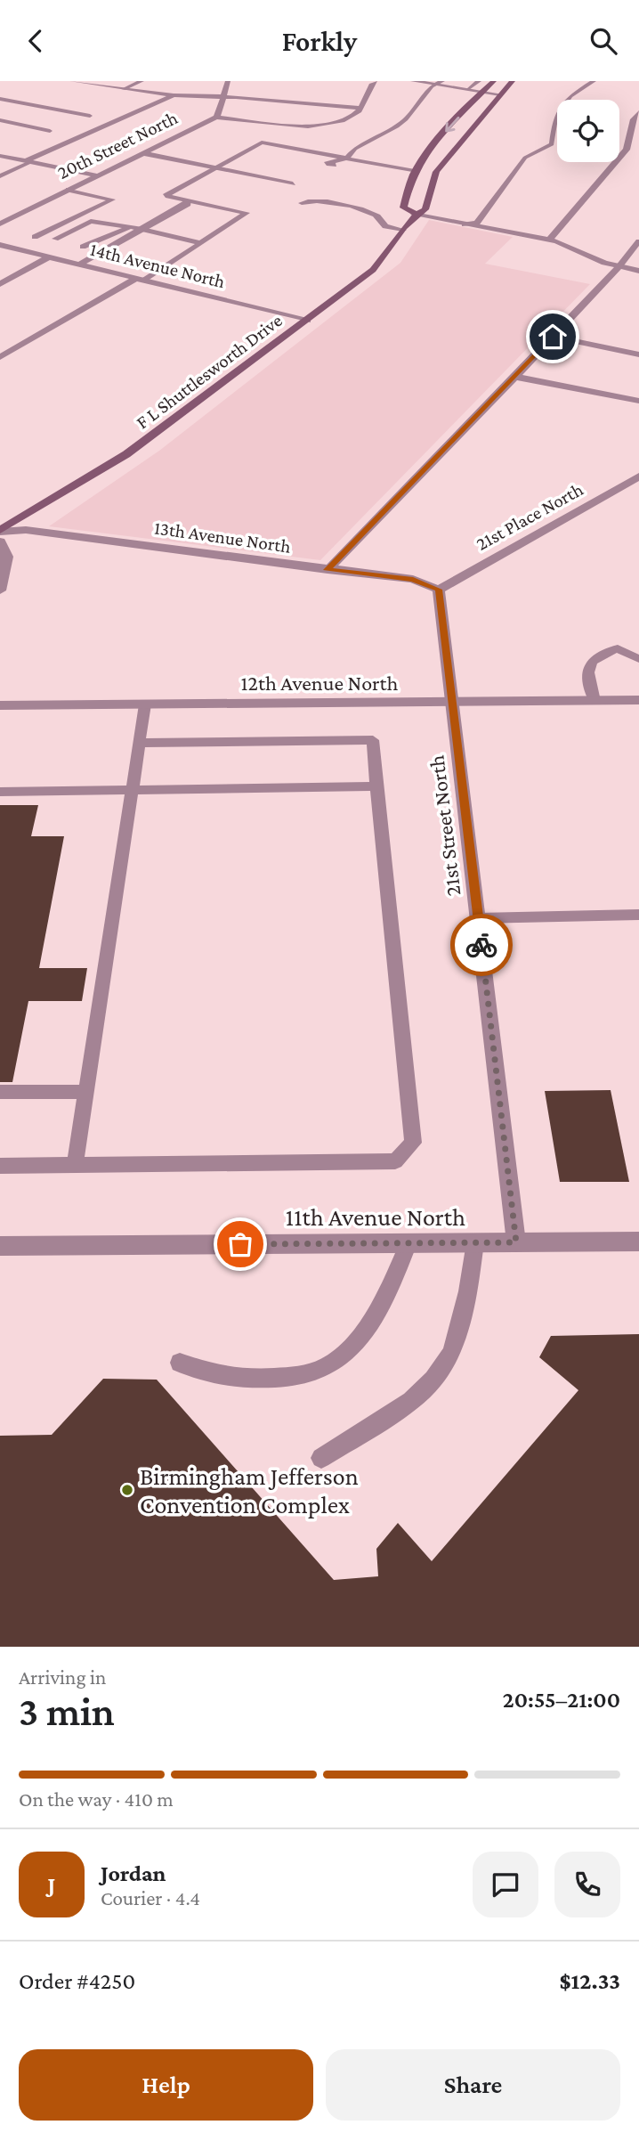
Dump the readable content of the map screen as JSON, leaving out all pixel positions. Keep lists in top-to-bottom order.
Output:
{
  "streets": {
    "main road": ["F L Shuttlesworth Drive"],
    "street": [
      "20th Street North",
      "14th Avenue North",
      "21st Place North",
      "13th Avenue North",
      "12th Avenue North",
      "21st Street North",
      "11th Avenue North"
    ]
  },
  "crossings": [
    ["14th Avenue North", "F L Shuttlesworth Drive"],
    ["F L Shuttlesworth Drive", "13th Avenue North"],
    ["21st Place North", "13th Avenue North"],
    ["21st Place North", "21st Street North"],
    ["13th Avenue North", "21st Street North"],
    ["12th Avenue North", "21st Street North"],
    ["21st Street North", "11th Avenue North"]
  ],
  "places": ["Birmingham Jefferson Convention Complex"],
  "page": {
    "header": "Forkly",
    "heading": ["3 min", "Arriving in", "20:55–21:00"],
    "panel": [
      "Jordan",
      "Courier · 4.4",
      "Order #4250",
      "$12.33"
    ],
    "bar": "On the way · 410 m",
    "round": "J",
    "buttons": ["Help", "Share"]
  }
}
